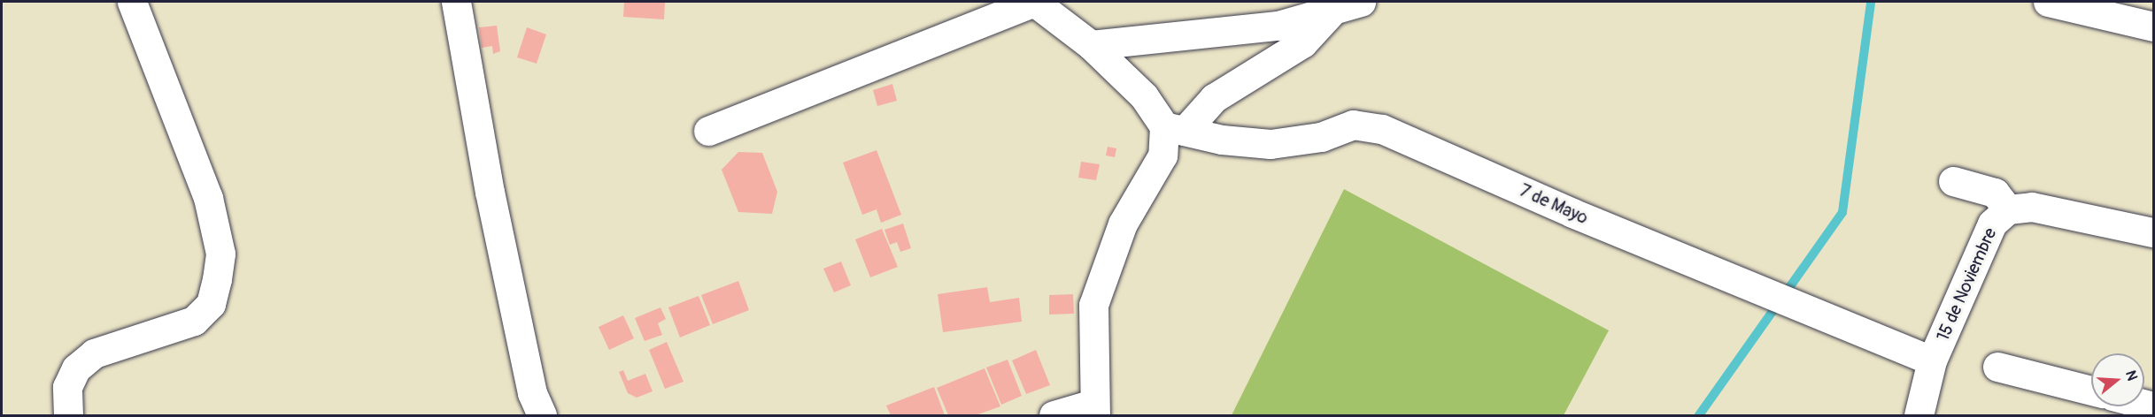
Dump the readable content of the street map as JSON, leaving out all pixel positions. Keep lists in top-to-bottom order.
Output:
{
  "streets": {
    "street": ["7 de Mayo", "15 de Noviembre"]
  },
  "crossings": [
    ["7 de Mayo", "15 de Noviembre"]
  ],
  "north": "right"
}
